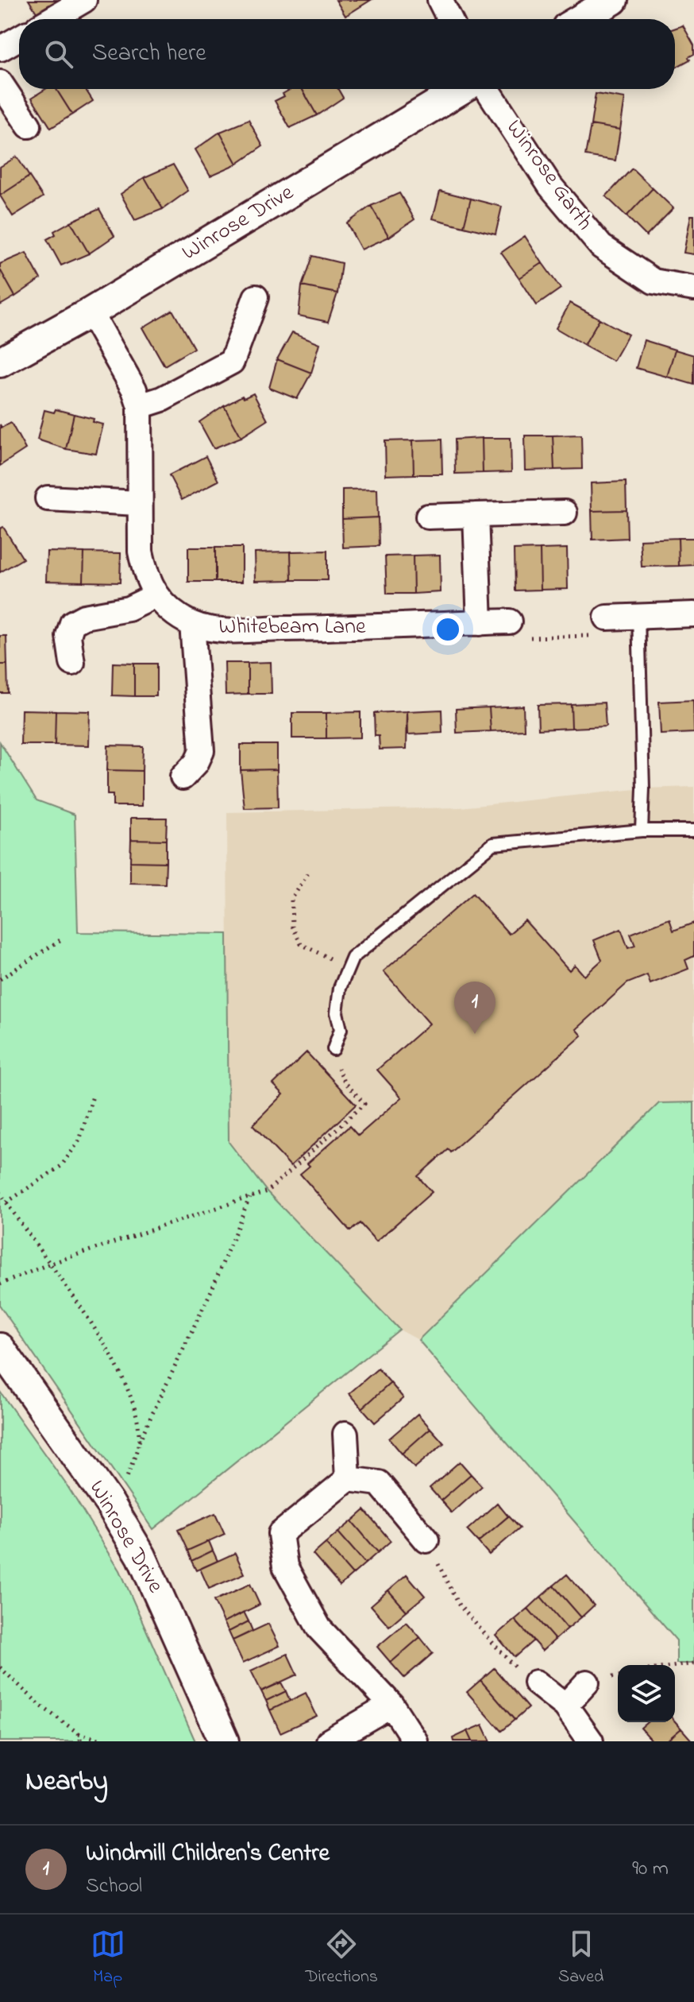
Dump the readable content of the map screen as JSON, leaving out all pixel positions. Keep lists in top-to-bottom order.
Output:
{
  "streets": {
    "street": ["Winrose Garth", "Winrose Drive", "Whitebeam Lane"]
  },
  "page": {
    "search": "Search here",
    "pins": "1",
    "heading": "Nearby",
    "list": [
      {
        "mark": "1",
        "name": "Windmill Children's Centre",
        "note": "School",
        "value": "90 m"
      }
    ],
    "nav": ["Map", "Directions", "Saved"]
  }
}
